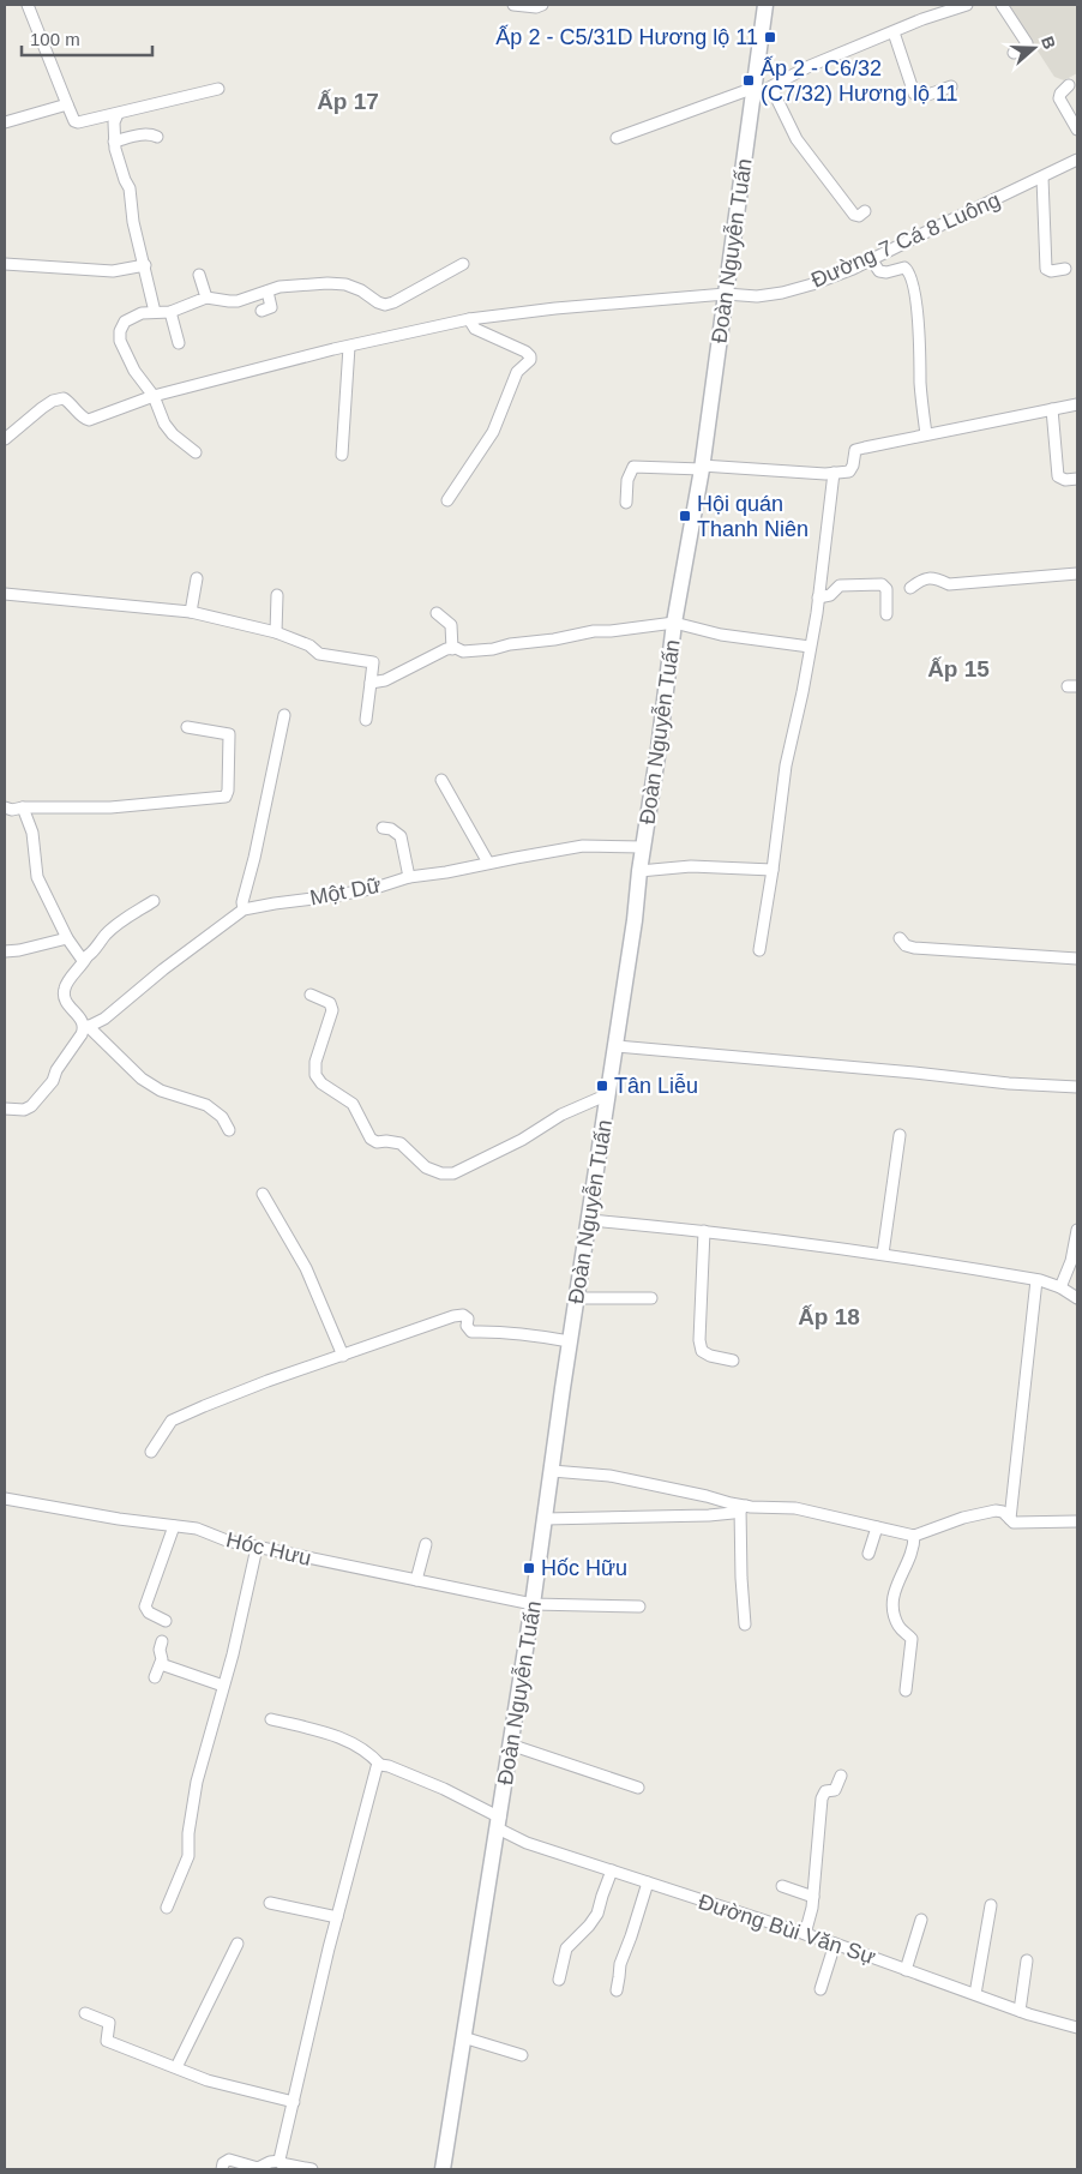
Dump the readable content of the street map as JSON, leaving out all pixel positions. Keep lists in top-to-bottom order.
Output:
{
  "streets": {
    "main road": ["Đoàn Nguyễn Tuấn"],
    "street": [
      "Đường 7 Cá 8 Luông",
      "Một Dữ",
      "Hóc Hưu",
      "Đường Bùi Văn Sự"
    ]
  },
  "crossings": [
    ["Đường 7 Cá 8 Luông", "Đoàn Nguyễn Tuấn"],
    ["Đoàn Nguyễn Tuấn", "Một Dữ"],
    ["Đoàn Nguyễn Tuấn", "Hóc Hưu"],
    ["Đoàn Nguyễn Tuấn", "Đường Bùi Văn Sự"]
  ],
  "districts": ["Ấp 17", "Ấp 15", "Ấp 18"],
  "places": {
    "transit": [
      "Ấp 2 - C5/31D Hương lộ 11",
      "Ấp 2 - C6/32 (C7/32) Hương lộ 11",
      "Hội quán Thanh Niên",
      "Tân Liễu",
      "Hốc Hữu"
    ]
  },
  "scale_bar": "100 m",
  "north": "right"
}
